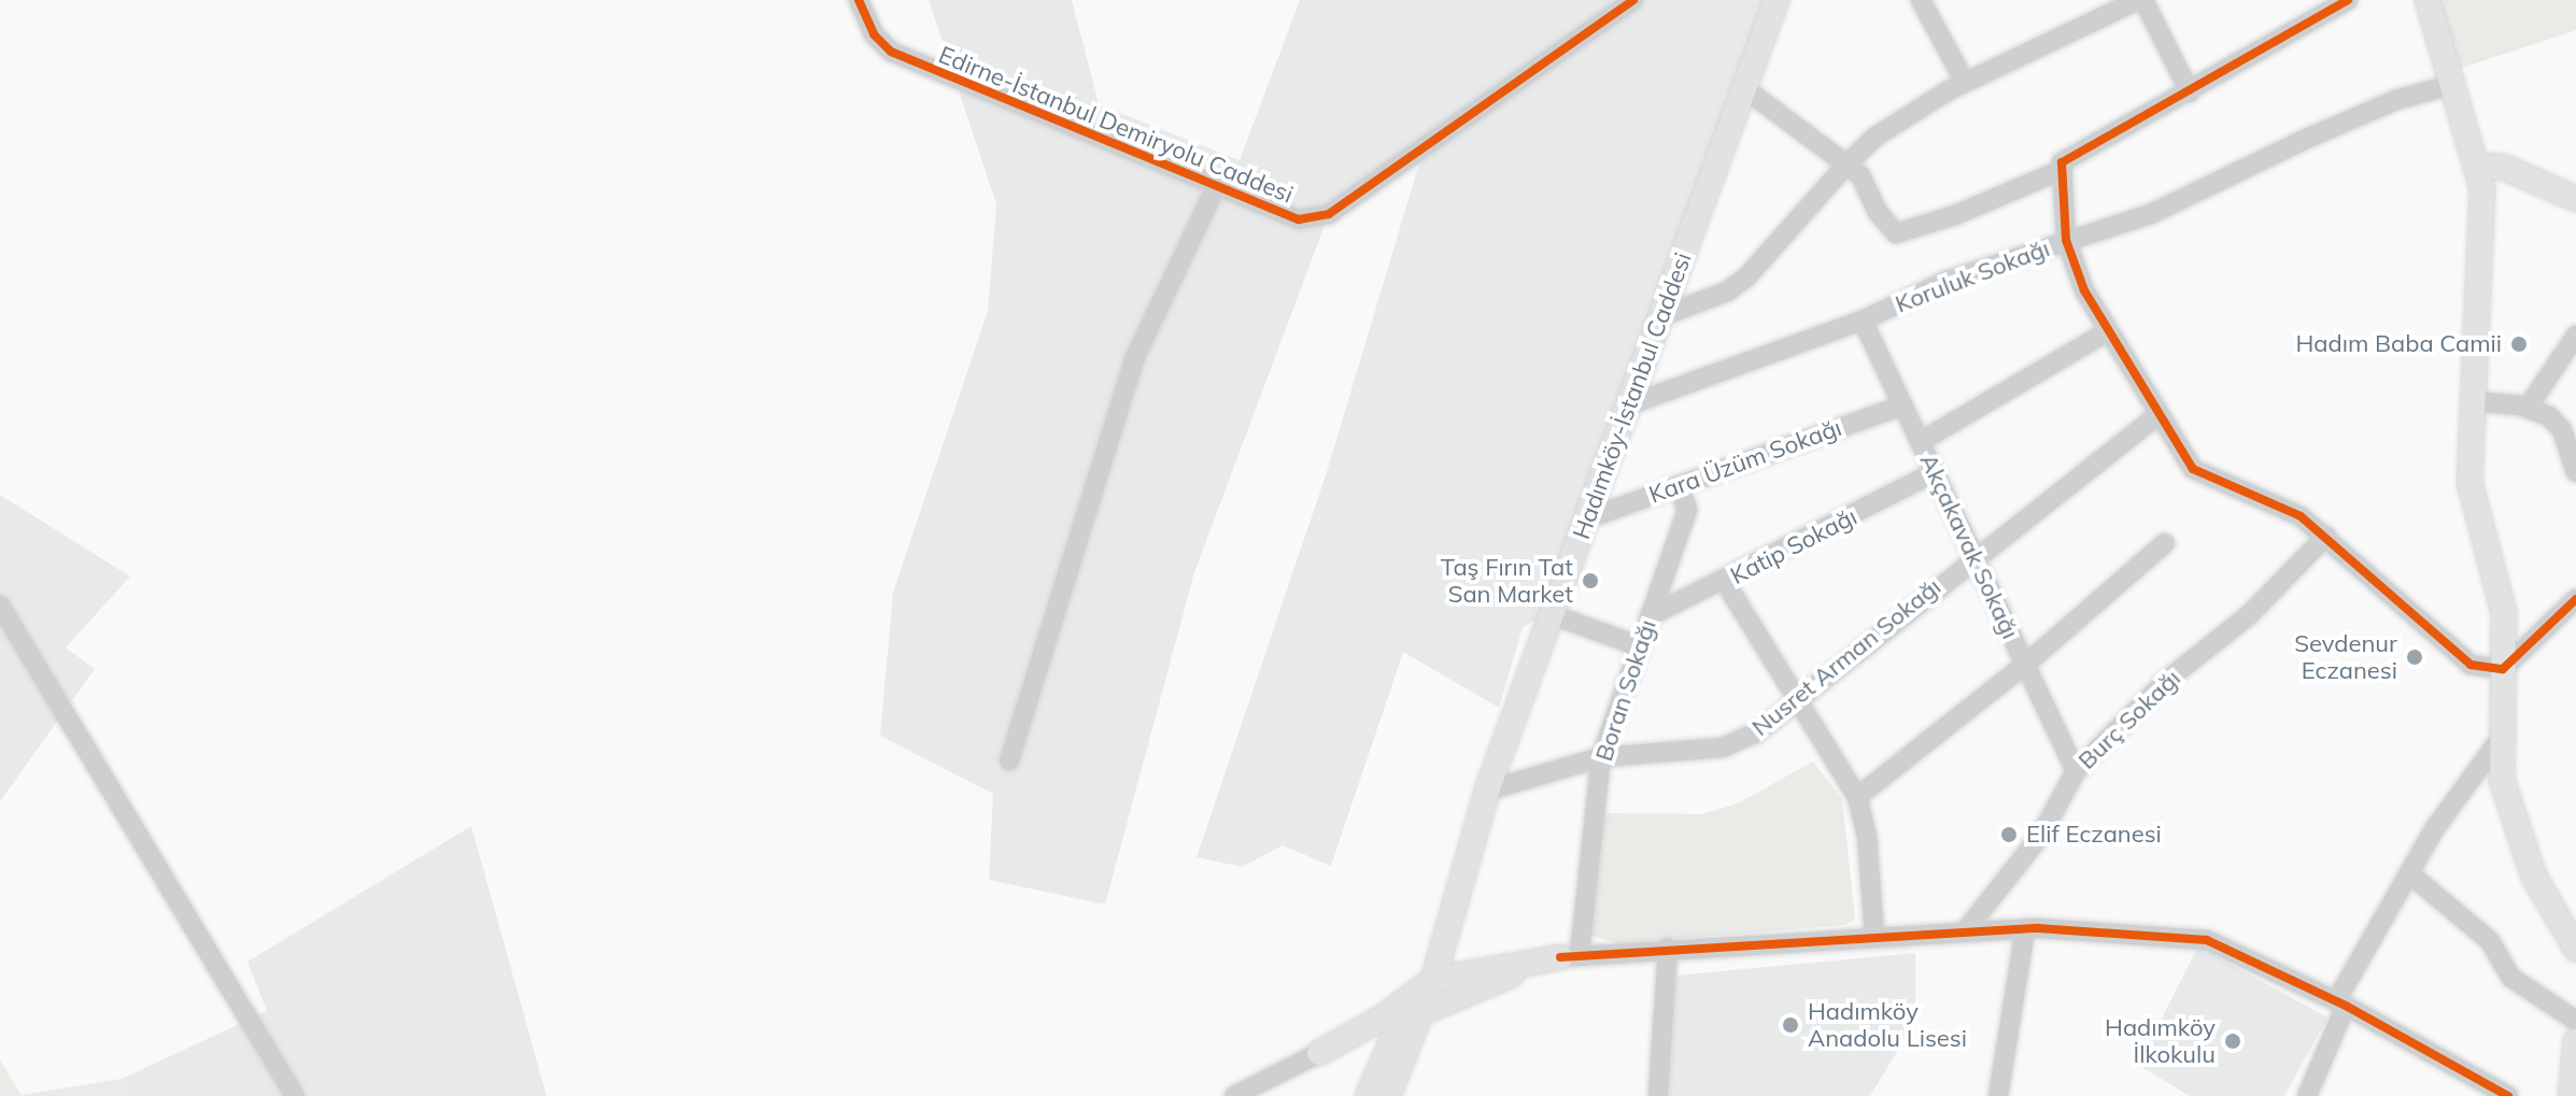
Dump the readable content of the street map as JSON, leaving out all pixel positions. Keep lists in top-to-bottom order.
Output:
{
  "streets": {
    "main road": ["Hadımköy-İstanbul Caddesi"],
    "street": [
      "Edirne-İstanbul Demiryolu Caddesi",
      "Koruluk Sokağı",
      "Kara Üzüm Sokağı",
      "Katip Sokağı",
      "Akçakavak Sokağı",
      "Nusret Arman Sokağı",
      "Boran Sokağı",
      "Burç Sokağı"
    ]
  },
  "crossings": [
    ["Koruluk Sokağı", "Hadımköy-İstanbul Caddesi"],
    ["Koruluk Sokağı", "Akçakavak Sokağı"],
    ["Hadımköy-İstanbul Caddesi", "Kara Üzüm Sokağı"],
    ["Hadımköy-İstanbul Caddesi", "Nusret Arman Sokağı"],
    ["Kara Üzüm Sokağı", "Akçakavak Sokağı"],
    ["Kara Üzüm Sokağı", "Boran Sokağı"],
    ["Katip Sokağı", "Akçakavak Sokağı"],
    ["Katip Sokağı", "Boran Sokağı"],
    ["Akçakavak Sokağı", "Nusret Arman Sokağı"],
    ["Akçakavak Sokağı", "Burç Sokağı"],
    ["Nusret Arman Sokağı", "Boran Sokağı"]
  ],
  "places": [
    "Hadım Baba Camii",
    "Taş Fırın Tat San Market",
    "Sevdenur Eczanesi",
    "Elif Eczanesi",
    "Hadımköy Anadolu Lisesi",
    "Hadımköy İlkokulu"
  ]
}
